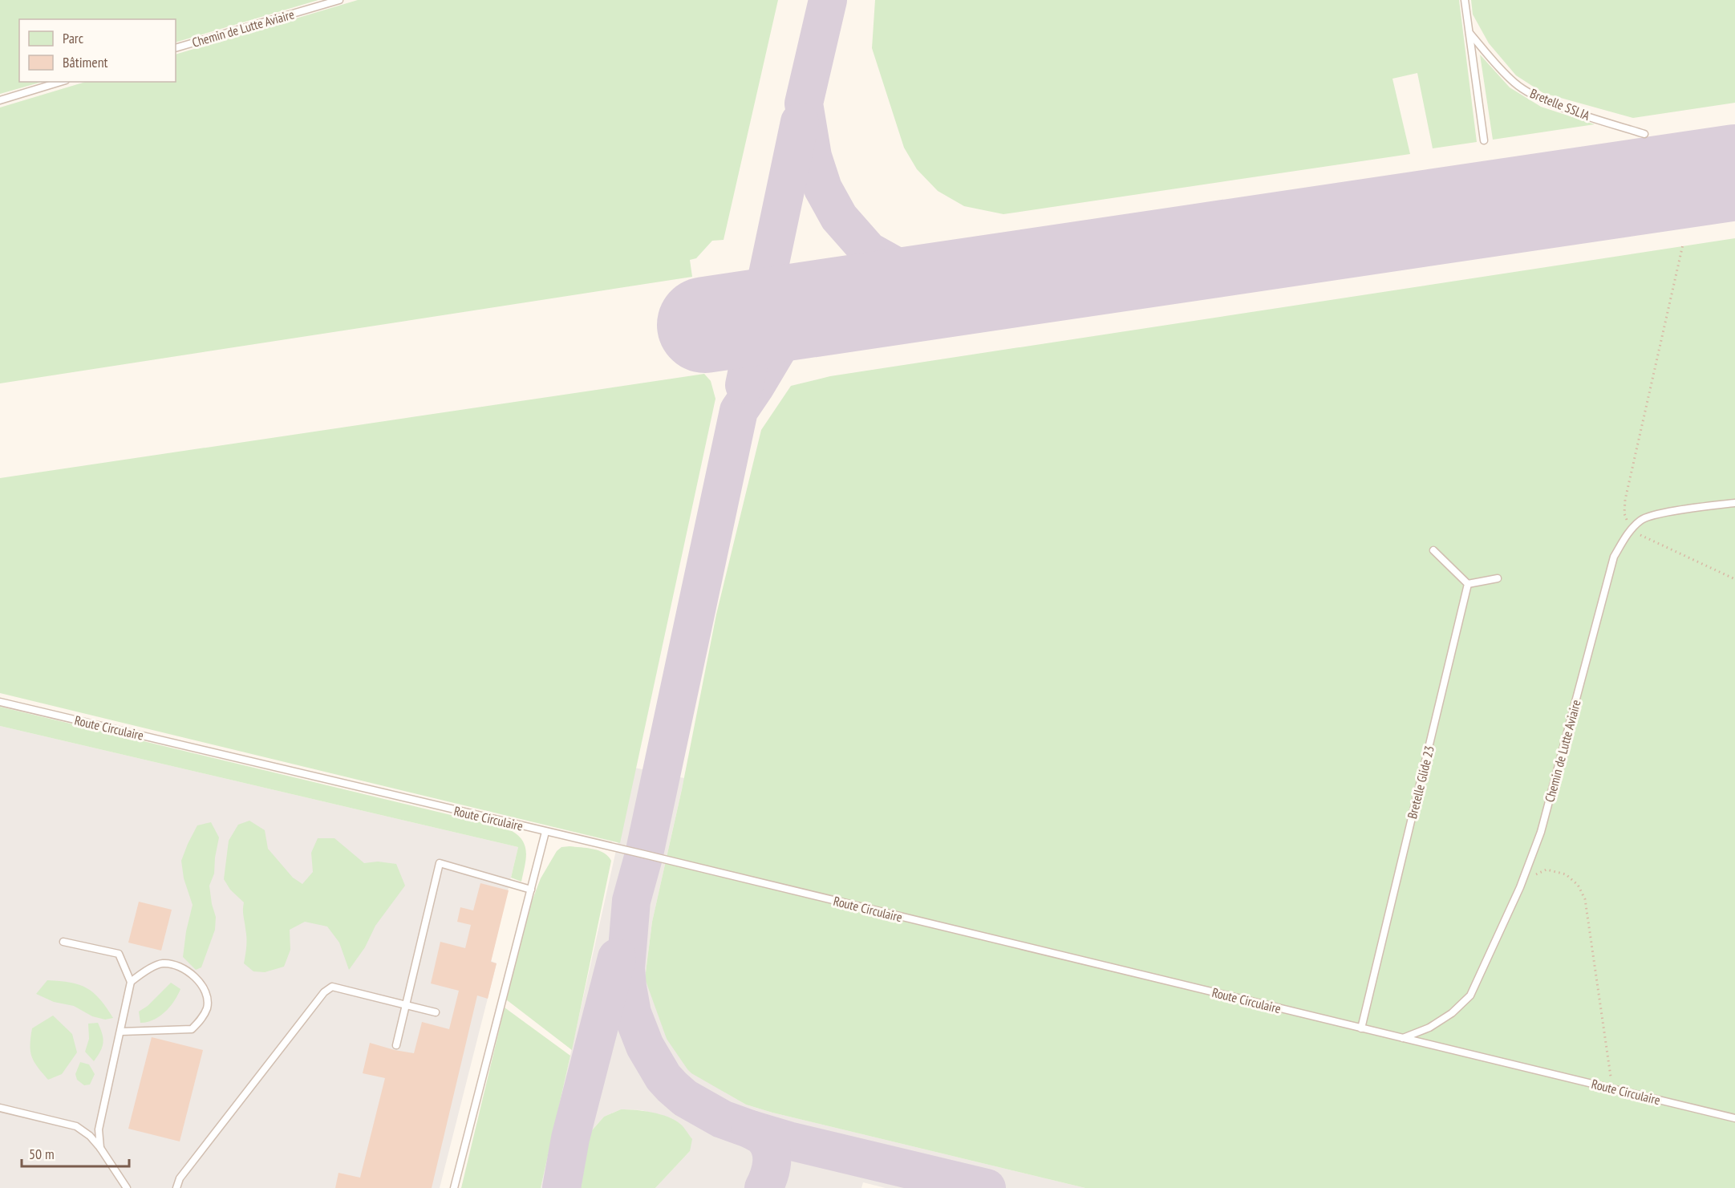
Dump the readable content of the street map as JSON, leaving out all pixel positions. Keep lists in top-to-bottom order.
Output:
{
  "streets": {
    "lane": [
      "Chemin de Lutte Aviaire",
      "Bretelle SSLIA",
      "Route Circulaire",
      "Bretelle Glide 23"
    ]
  },
  "crossings": [
    ["Chemin de Lutte Aviaire", "Route Circulaire"],
    ["Route Circulaire", "Bretelle Glide 23"]
  ],
  "legend": ["Parc", "Bâtiment"],
  "scale_bar": "50 m"
}
